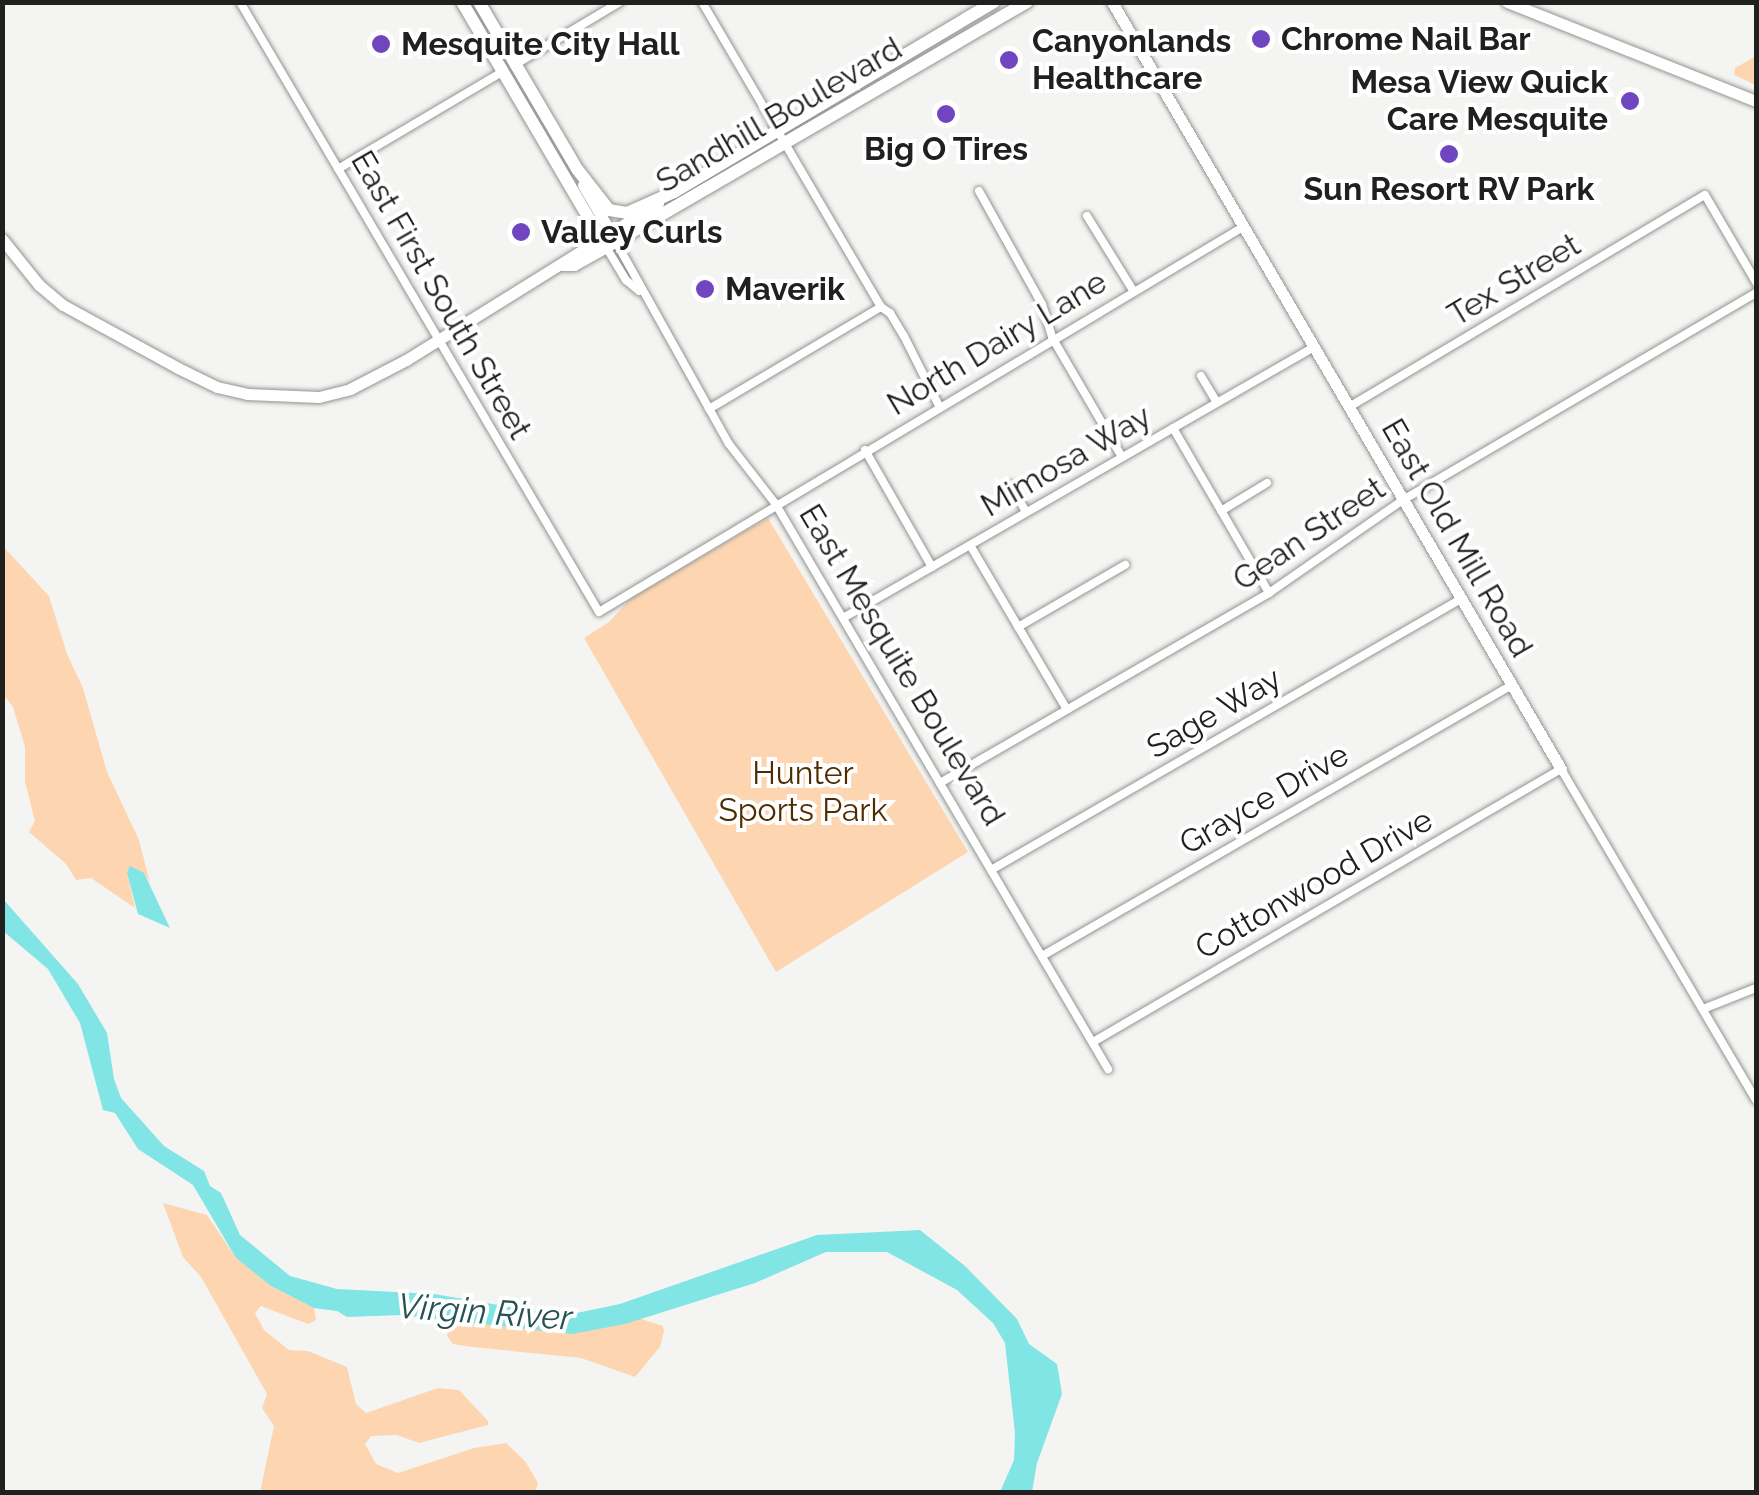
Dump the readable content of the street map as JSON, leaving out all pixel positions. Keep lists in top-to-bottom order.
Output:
{
  "streets": {
    "main road": ["Sandhill Boulevard", "East Old Mill Road", "East Mesquite Boulevard"],
    "street": [
      "Tex Street",
      "East First South Street",
      "North Dairy Lane",
      "Mimosa Way",
      "Gean Street",
      "Sage Way",
      "Grayce Drive",
      "Cottonwood Drive"
    ]
  },
  "crossings": [
    ["Sandhill Boulevard", "East Mesquite Boulevard"],
    ["Tex Street", "East Old Mill Road"],
    ["East First South Street", "North Dairy Lane"],
    ["North Dairy Lane", "East Old Mill Road"],
    ["North Dairy Lane", "East Mesquite Boulevard"],
    ["Mimosa Way", "East Old Mill Road"],
    ["Mimosa Way", "East Mesquite Boulevard"],
    ["Gean Street", "East Old Mill Road"],
    ["Gean Street", "East Mesquite Boulevard"],
    ["East Old Mill Road", "Sage Way"],
    ["East Old Mill Road", "Grayce Drive"],
    ["East Old Mill Road", "Cottonwood Drive"],
    ["East Mesquite Boulevard", "Sage Way"],
    ["East Mesquite Boulevard", "Grayce Drive"],
    ["East Mesquite Boulevard", "Cottonwood Drive"]
  ],
  "water": ["Virgin River"],
  "parks": ["Hunter Sports Park"],
  "places": [
    "Chrome Nail Bar",
    "Mesquite City Hall",
    "Canyonlands Healthcare",
    "Mesa View Quick Care Mesquite",
    "Big O Tires",
    "Sun Resort RV Park",
    "Valley Curls",
    "Maverik"
  ]
}
